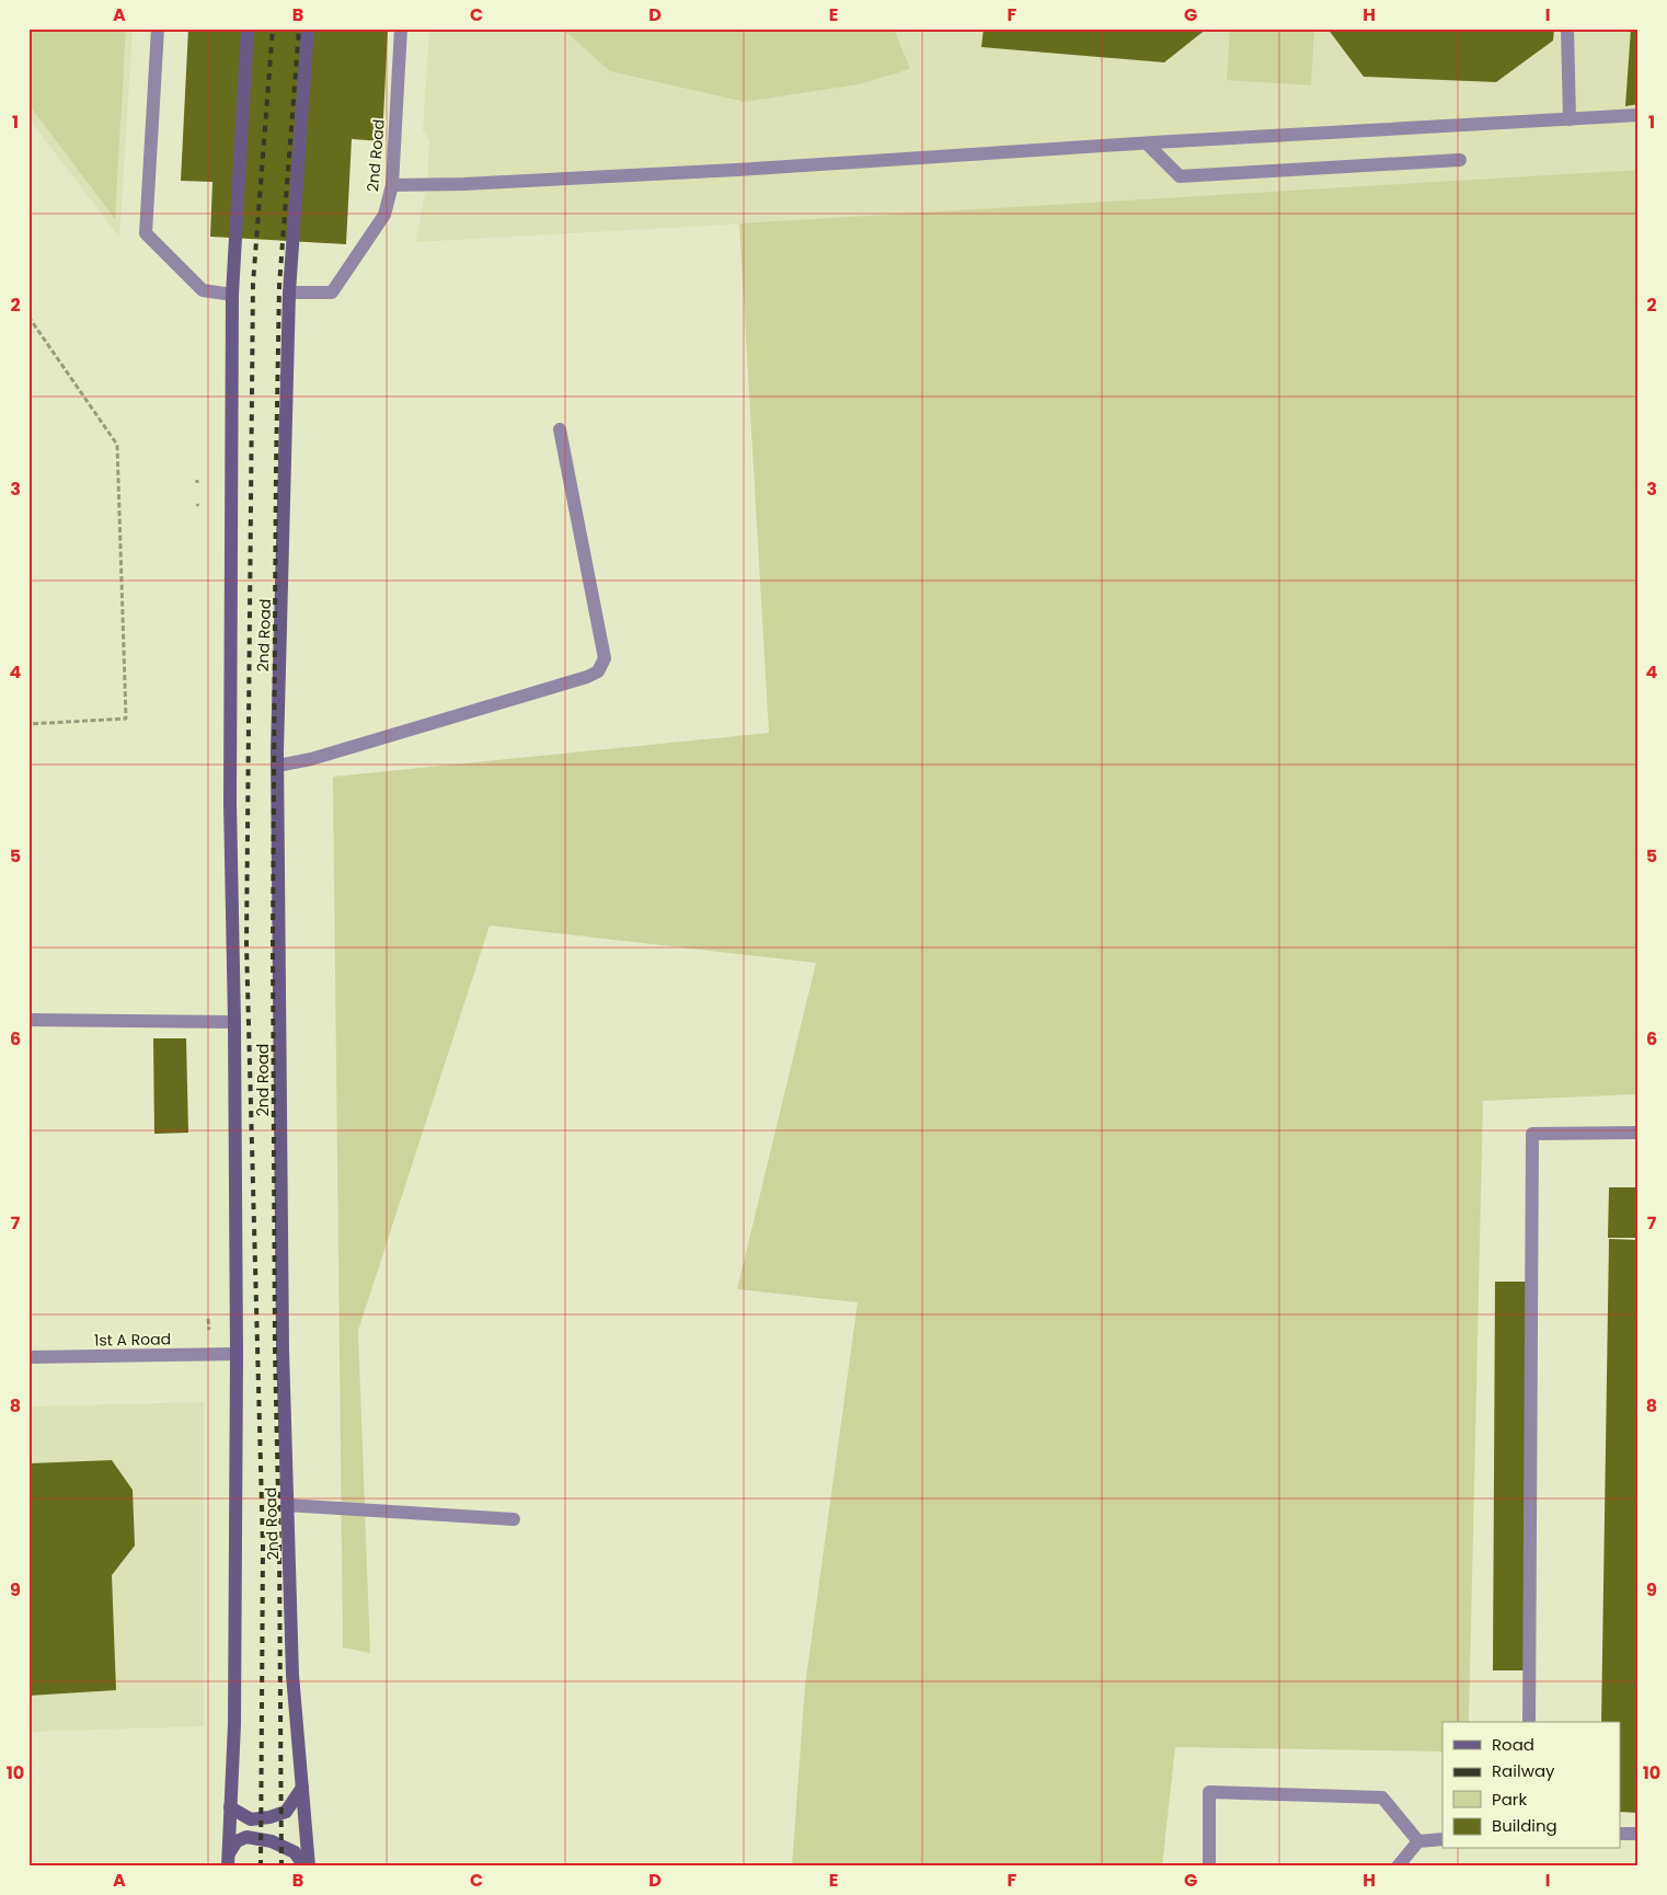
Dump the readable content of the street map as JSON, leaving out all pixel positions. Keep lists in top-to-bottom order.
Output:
{
  "streets": {
    "main road": ["2nd Road"],
    "street": ["1st A Road"]
  },
  "crossings": [
    ["2nd Road", "1st A Road"]
  ],
  "legend": [
    "Road",
    "Railway",
    "Park",
    "Building"
  ],
  "grid": {
    "columns": [
      "A",
      "B",
      "C",
      "D",
      "E",
      "F",
      "G",
      "H",
      "I"
    ],
    "rows": [
      "1",
      "2",
      "3",
      "4",
      "5",
      "6",
      "7",
      "8",
      "9",
      "10"
    ]
  }
}
